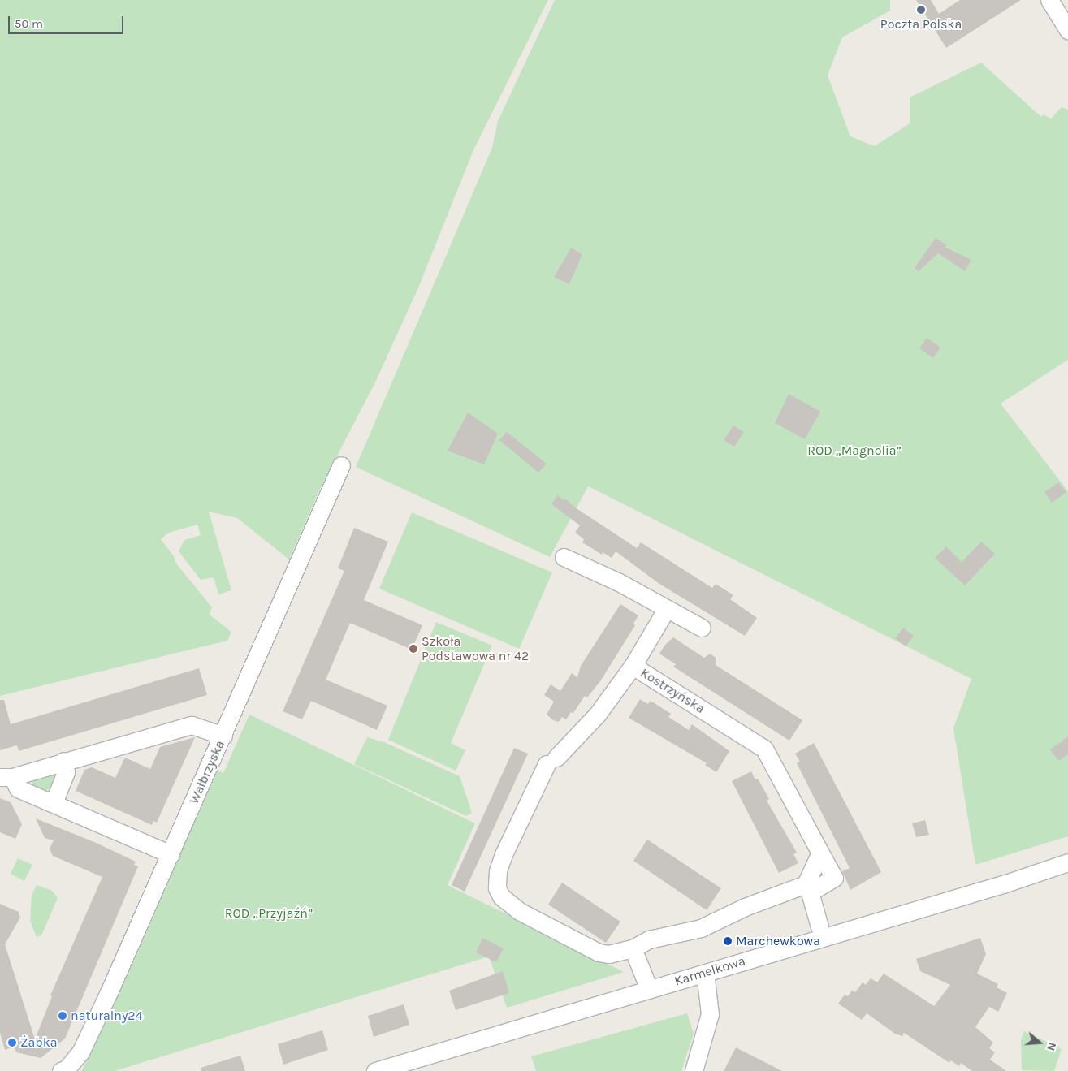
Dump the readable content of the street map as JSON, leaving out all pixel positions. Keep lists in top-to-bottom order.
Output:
{
  "streets": {
    "street": ["Kostrzyńska", "Wałbrzyska", "Karmelkowa"]
  },
  "parks": ["ROD „Magnolia”", "ROD „Przyjaźń”"],
  "places": [
    "Poczta Polska",
    "Szkoła Podstawowa nr 42",
    "Marchewkowa",
    "naturalny24",
    "Żabka"
  ],
  "scale_bar": "50 m",
  "north": "right"
}
